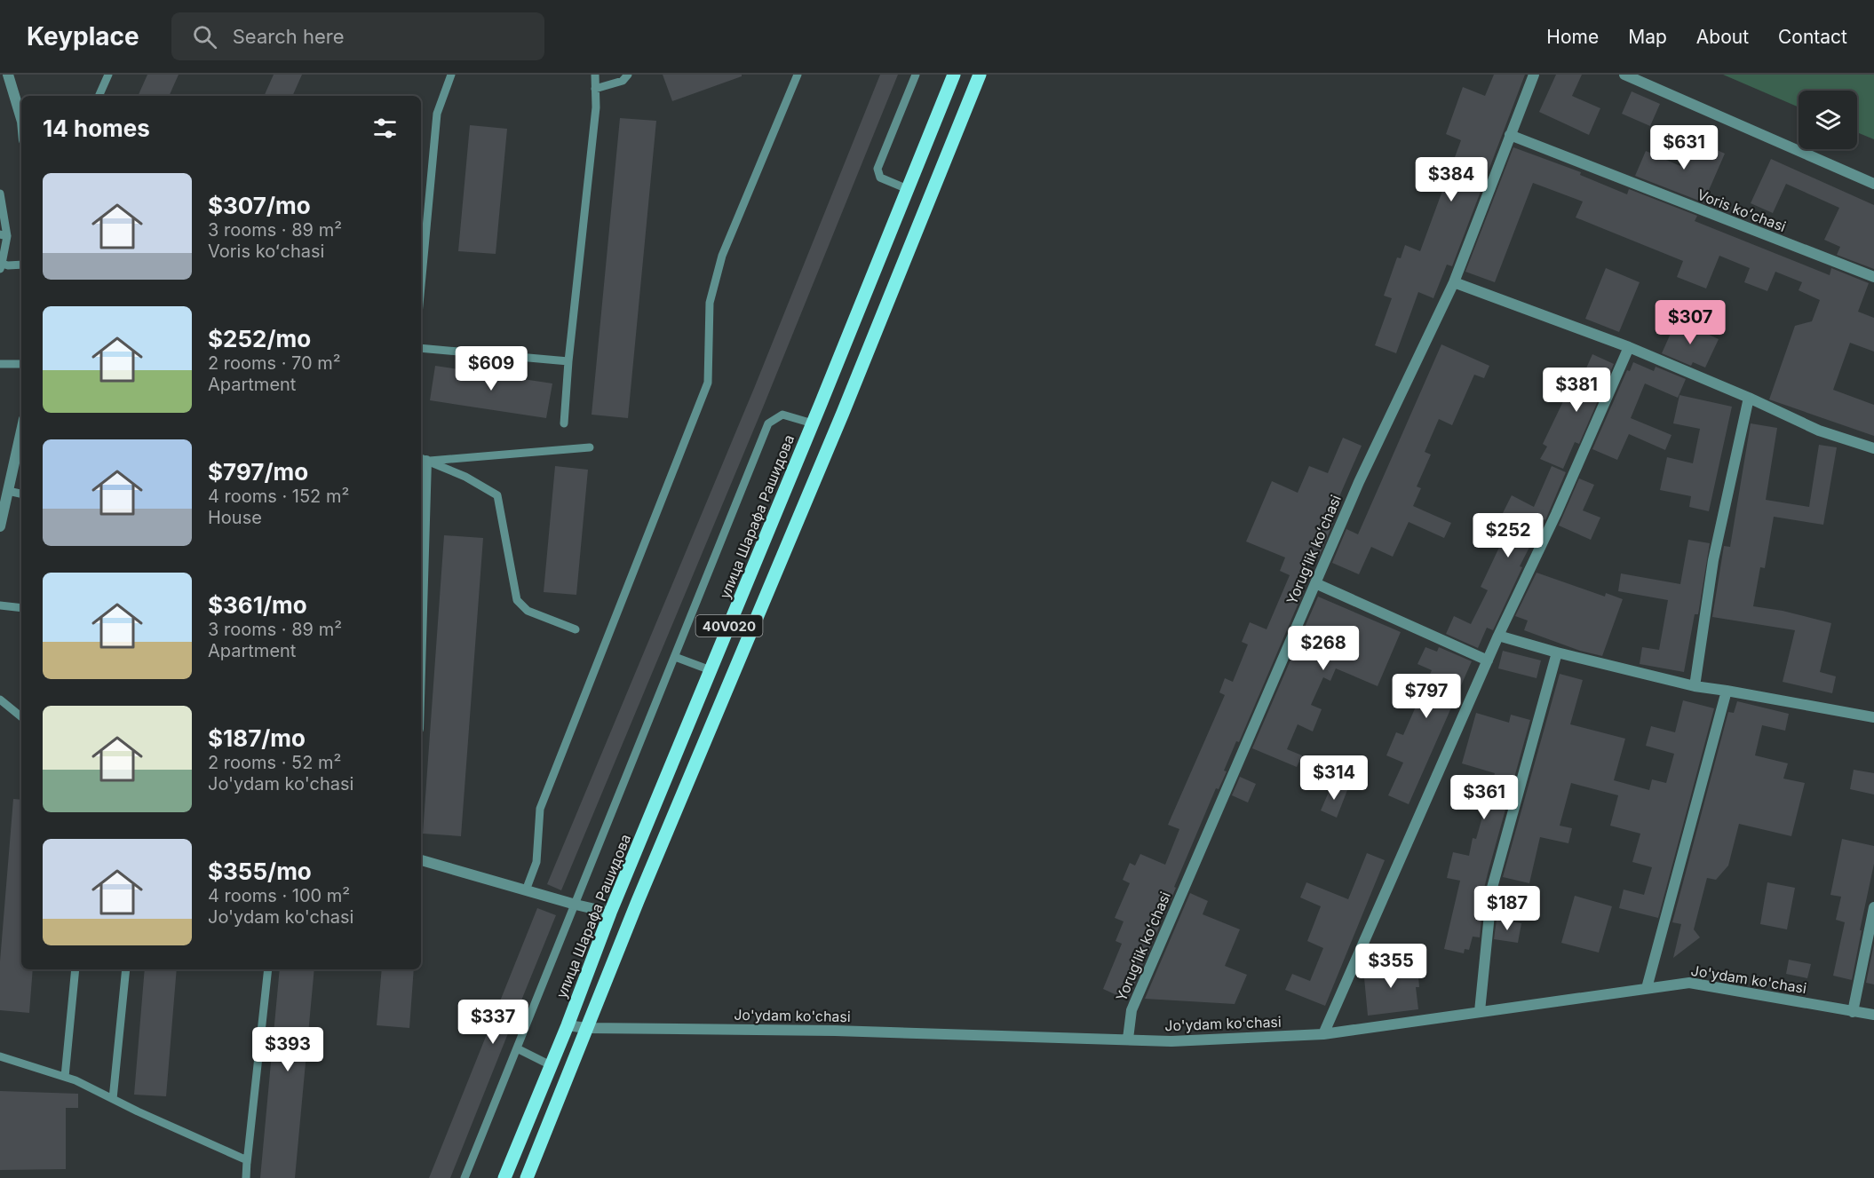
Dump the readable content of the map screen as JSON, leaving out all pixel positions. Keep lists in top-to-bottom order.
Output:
{
  "streets": {
    "main road": ["улица Шарафа Рашидова", "40V020"],
    "street": ["Voris koʻchasi", "Yorugʻlik koʻchasi", "Jo'ydam ko'chasi"]
  },
  "crossings": [
    ["Voris koʻchasi", "Yorugʻlik koʻchasi"],
    ["улица Шарафа Рашидова", "Jo'ydam ko'chasi"],
    ["Yorugʻlik koʻchasi", "Jo'ydam ko'chasi"]
  ],
  "page": {
    "header": "Keyplace",
    "search": "Search here",
    "nav": [
      "Home",
      "Map",
      "About",
      "Contact"
    ],
    "heading": "14 homes",
    "price": [
      "$631",
      "$384",
      "$307",
      "$609",
      "$381",
      "$252",
      "$268",
      "$797",
      "$314",
      "$361",
      "$187",
      "$355",
      "$337",
      "$393"
    ],
    "list": [
      {
        "name": "$307/mo",
        "note": "3 rooms · 89 m² · Voris koʻchasi"
      },
      {
        "name": "$252/mo",
        "note": "2 rooms · 70 m² · Apartment"
      },
      {
        "name": "$797/mo",
        "note": "4 rooms · 152 m² · House"
      },
      {
        "name": "$361/mo",
        "note": "3 rooms · 89 m² · Apartment"
      },
      {
        "name": "$187/mo",
        "note": "2 rooms · 52 m² · Jo'ydam ko'chasi"
      },
      {
        "name": "$355/mo",
        "note": "4 rooms · 100 m² · Jo'ydam ko'chasi"
      }
    ]
  }
}
